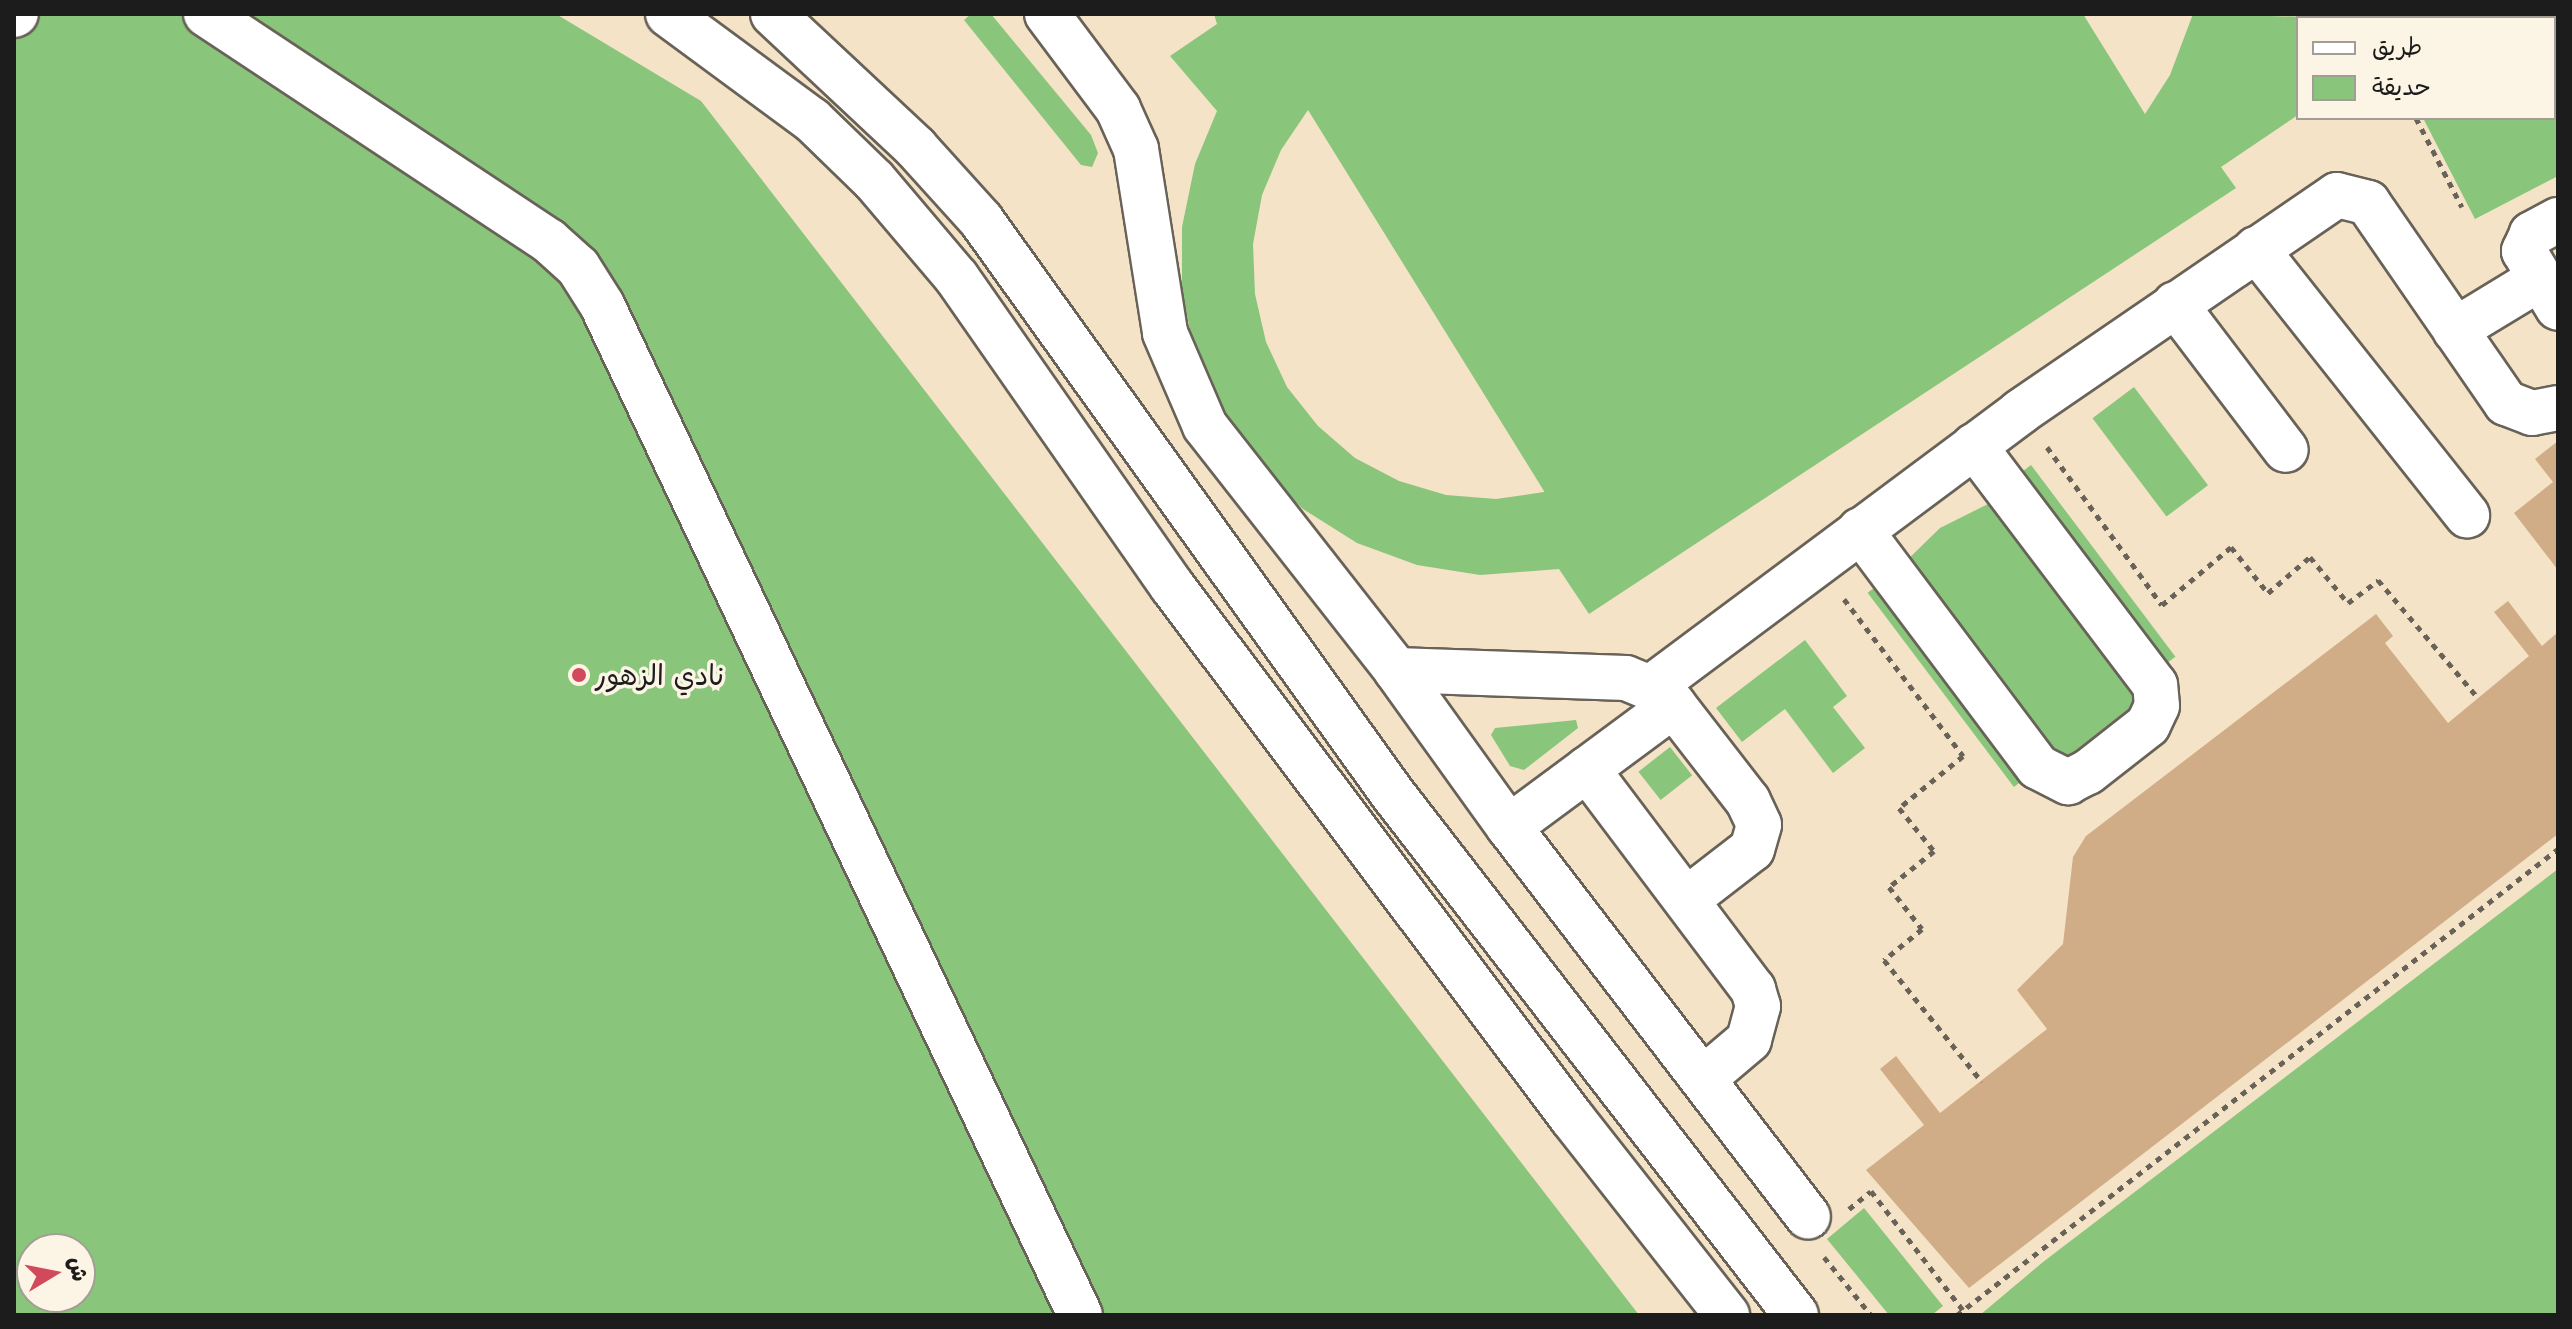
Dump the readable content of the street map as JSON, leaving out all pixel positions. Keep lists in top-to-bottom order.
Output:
{
  "places": ["نادي الزهور"],
  "legend": ["طريق", "حديقة"],
  "north": "right"
}
